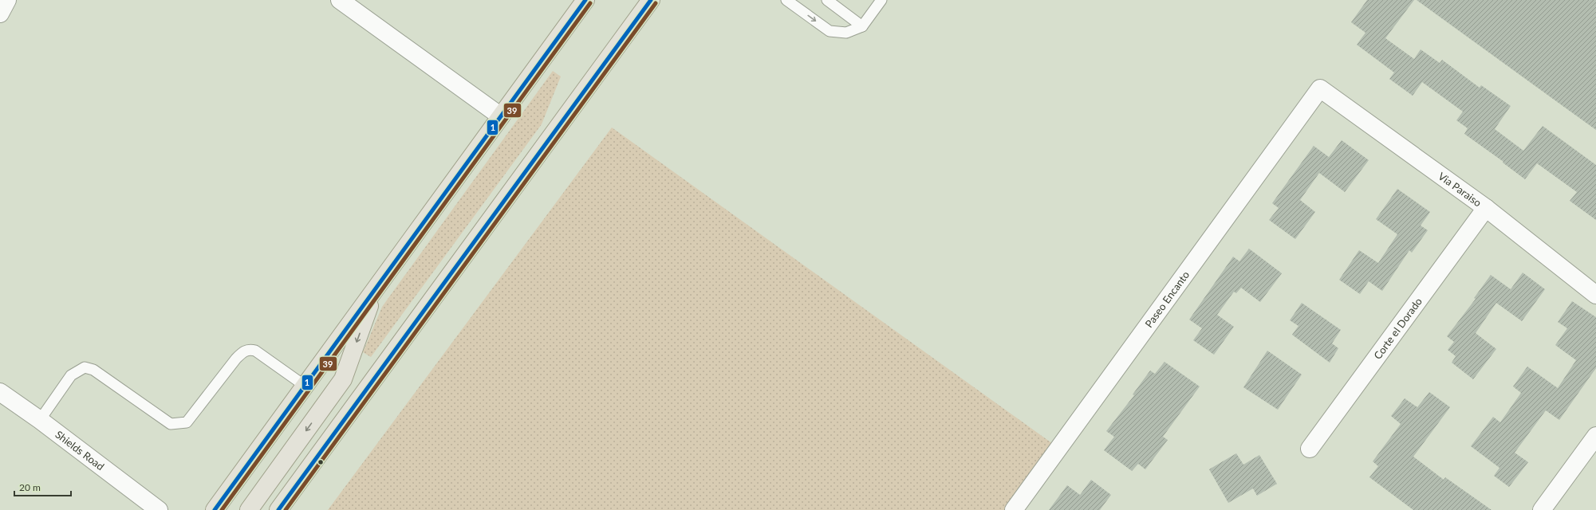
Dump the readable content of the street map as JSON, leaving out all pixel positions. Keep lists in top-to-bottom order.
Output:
{
  "streets": {
    "street": [
      "Via Paraiso",
      "Paseo Encanto",
      "Corte el Dorado",
      "Shields Road"
    ]
  },
  "crossings": [
    ["Via Paraiso", "Paseo Encanto"],
    ["Via Paraiso", "Corte el Dorado"]
  ],
  "lines": ["transit line 1", "transit line 39"],
  "scale_bar": "20 m"
}
